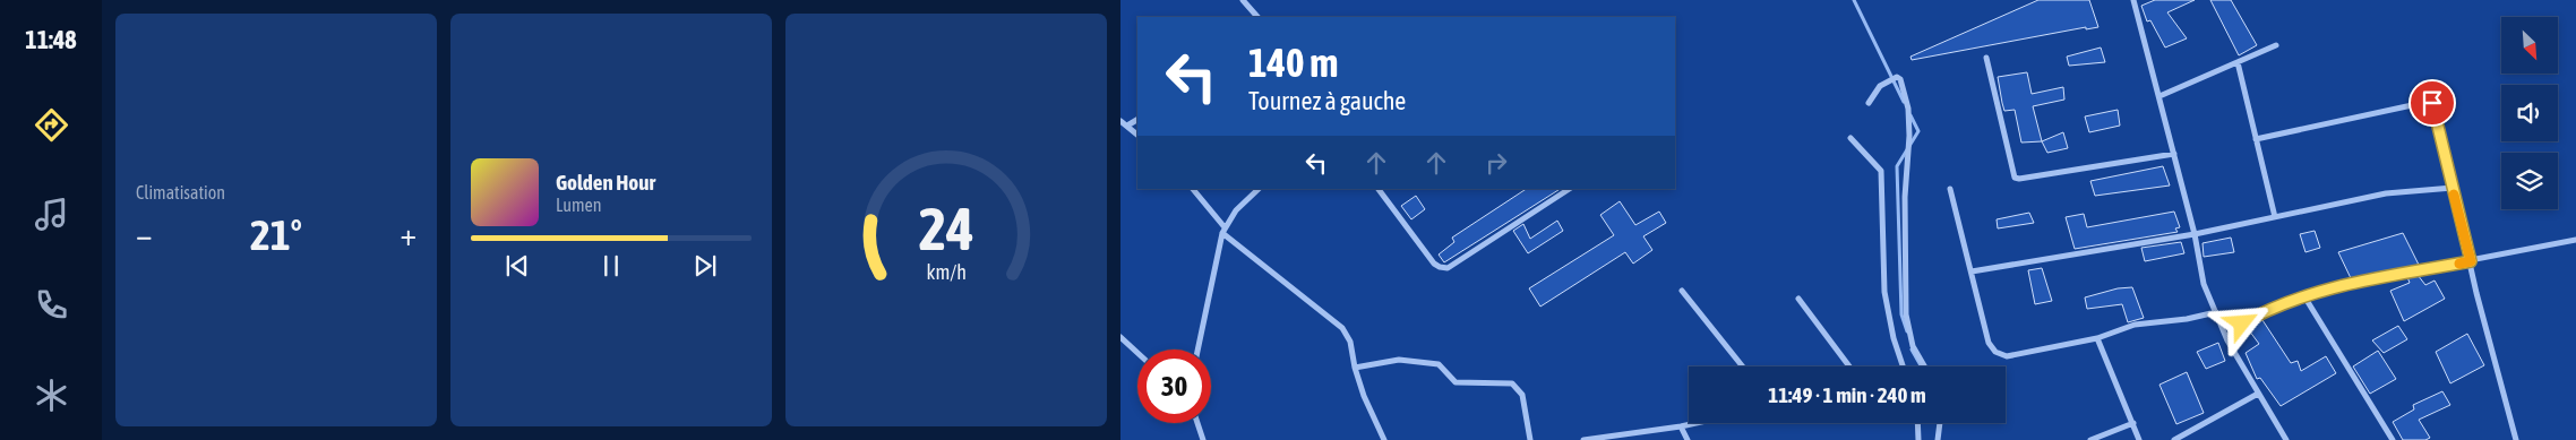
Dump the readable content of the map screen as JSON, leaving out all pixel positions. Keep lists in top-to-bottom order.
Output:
{
  "north": "bottom right",
  "page": {
    "tabs": "11:48",
    "tile": "Climatisation",
    "turn": ["140 m", "Tournez à gauche"],
    "song": ["Golden Hour", "Lumen"],
    "heat": ["−", "21°", "+"],
    "limit": "30",
    "trip": "11:49 · 1 min · 240 m",
    "gauge": ["24", "km/h"]
  }
}
